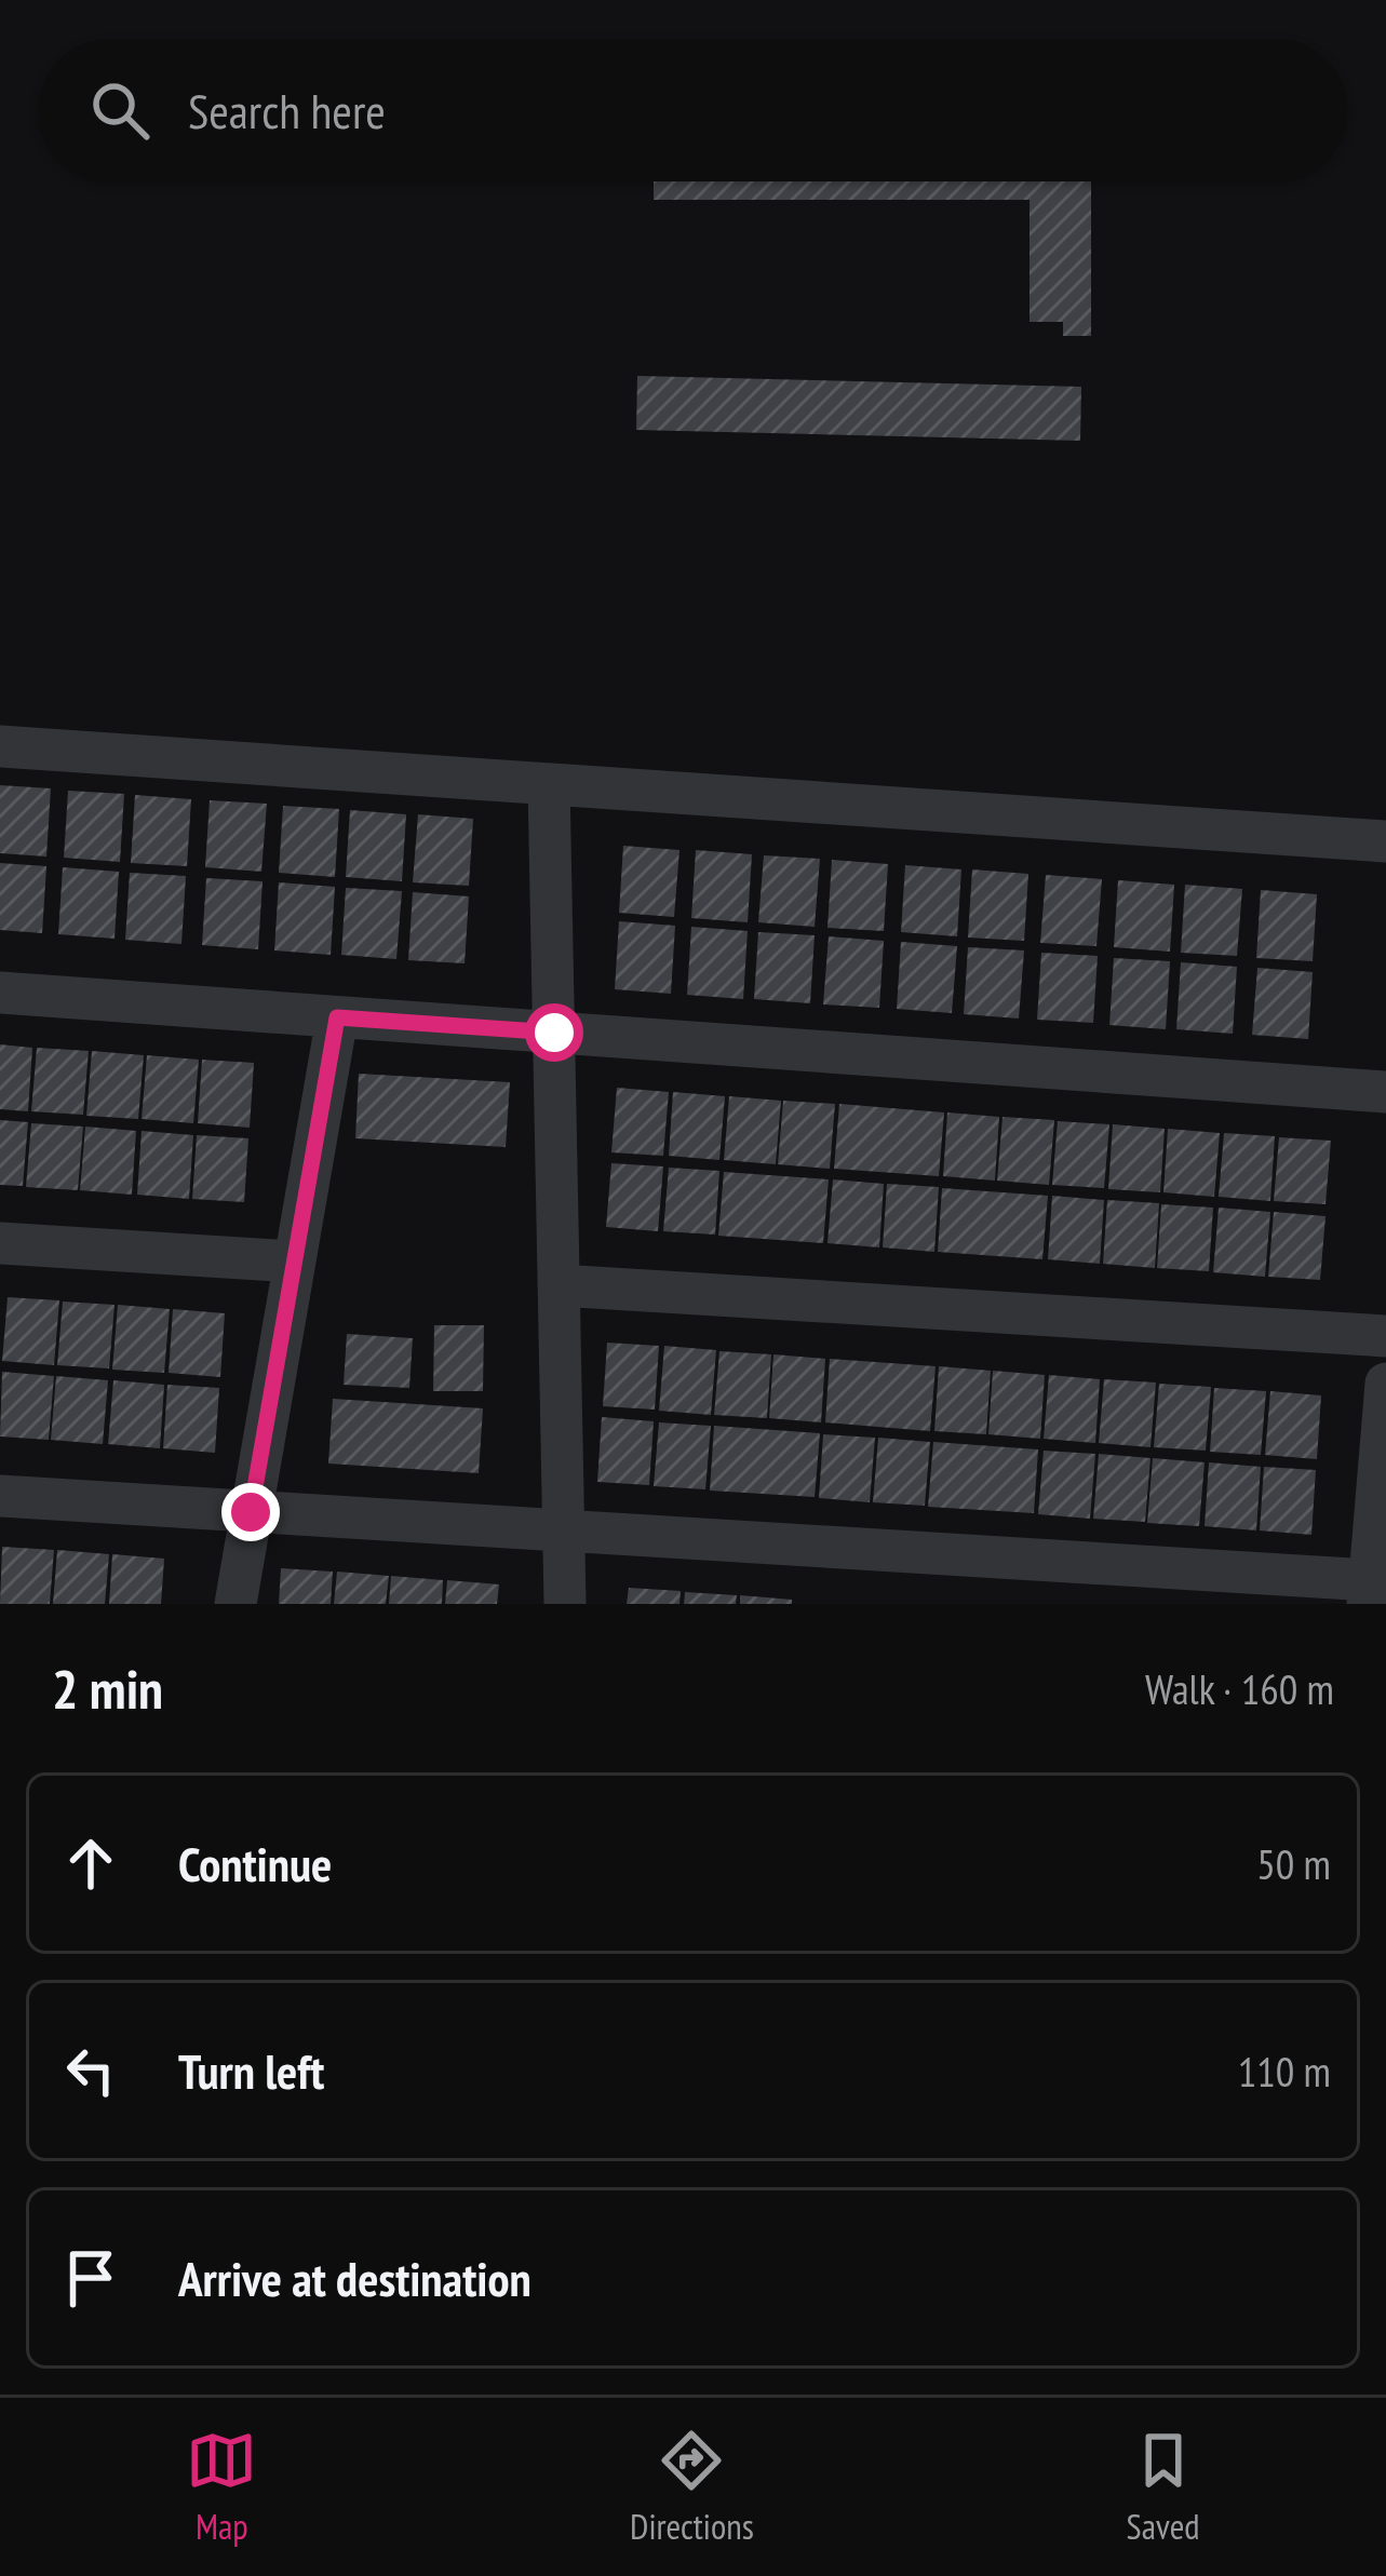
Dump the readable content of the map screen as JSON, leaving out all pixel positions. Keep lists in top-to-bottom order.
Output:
{
  "page": {
    "search": "Search here",
    "heading": ["2 min", "Walk · 160 m"],
    "list": [
      ["Continue", "50 m"],
      ["Turn left", "110 m"],
      "Arrive at destination"
    ],
    "nav": ["Map", "Directions", "Saved"]
  }
}
